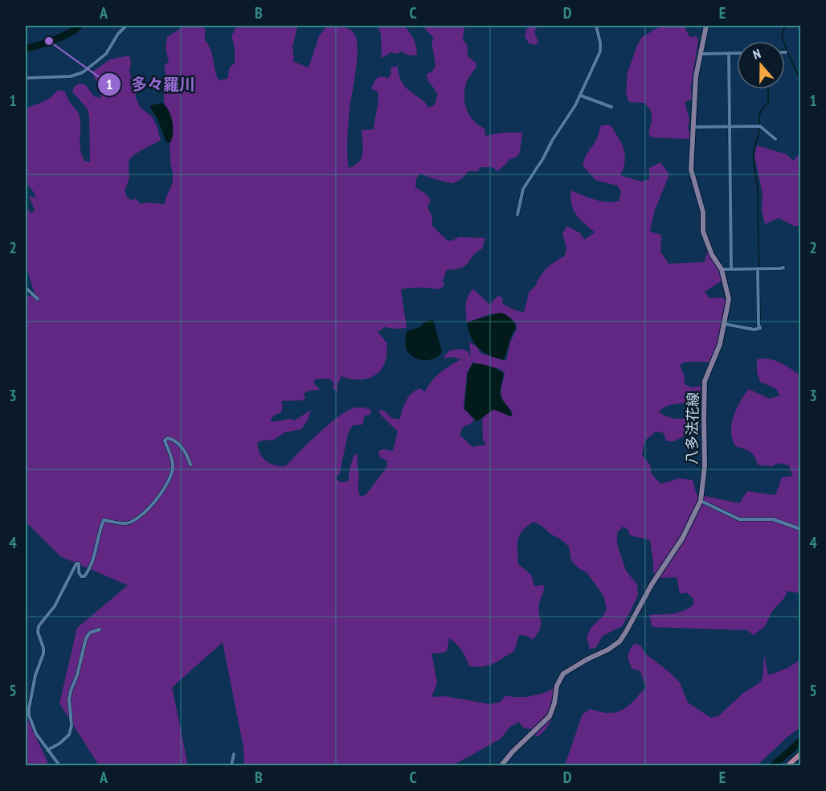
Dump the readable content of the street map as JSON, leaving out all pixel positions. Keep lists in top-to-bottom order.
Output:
{
  "streets": {
    "main road": ["八多法花線"]
  },
  "places": ["多々羅川"],
  "north": "top",
  "grid": {
    "columns": [
      "A",
      "B",
      "C",
      "D",
      "E"
    ],
    "rows": [
      "1",
      "2",
      "3",
      "4",
      "5"
    ]
  }
}
